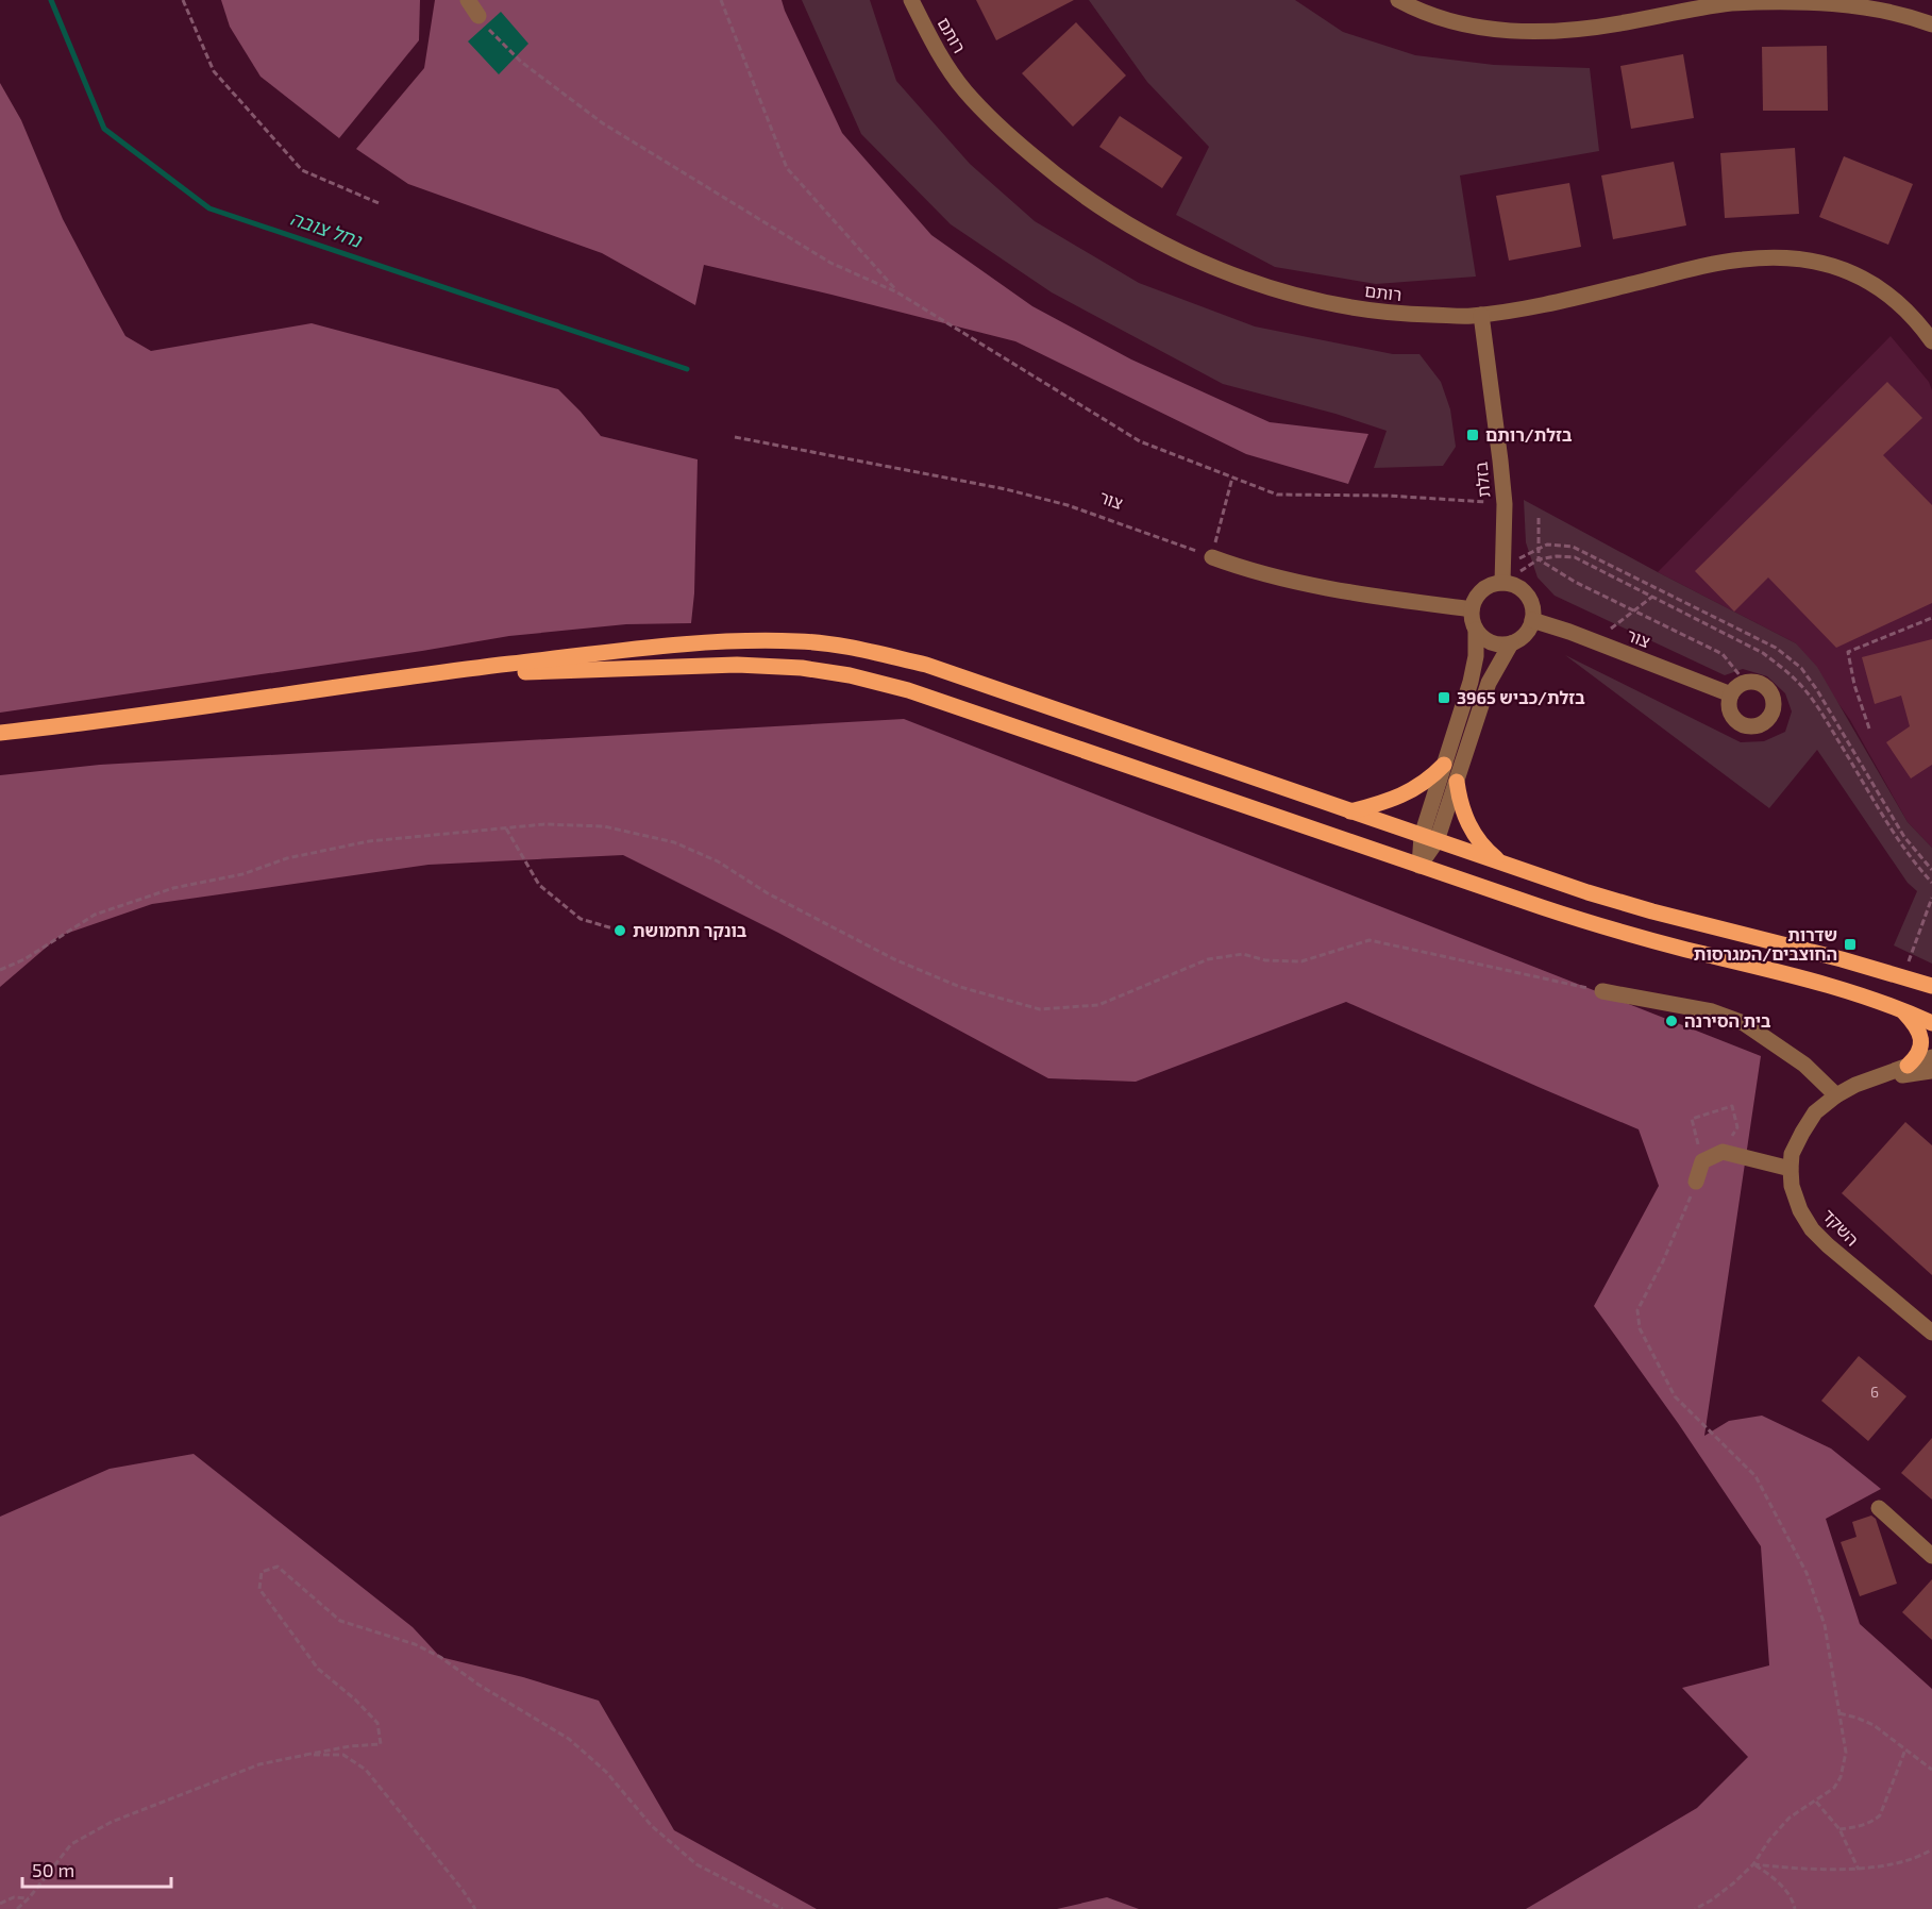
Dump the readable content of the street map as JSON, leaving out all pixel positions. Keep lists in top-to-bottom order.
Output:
{
  "streets": {
    "street": [
      "רותם",
      "בזלת",
      "צור",
      "השקד"
    ]
  },
  "crossings": [
    ["רותם", "בזלת"],
    ["בזלת", "צור"]
  ],
  "water": ["נחל צובה"],
  "places": {
    "transit": ["בזלת/רותם", "בזלת/כביש 3965", "שדרות החוצבים/המגרסות"],
    "other": ["בונקר תחמושת", "בית הסירנה"]
  },
  "house_numbers": ["6"],
  "scale_bar": "50 m"
}
